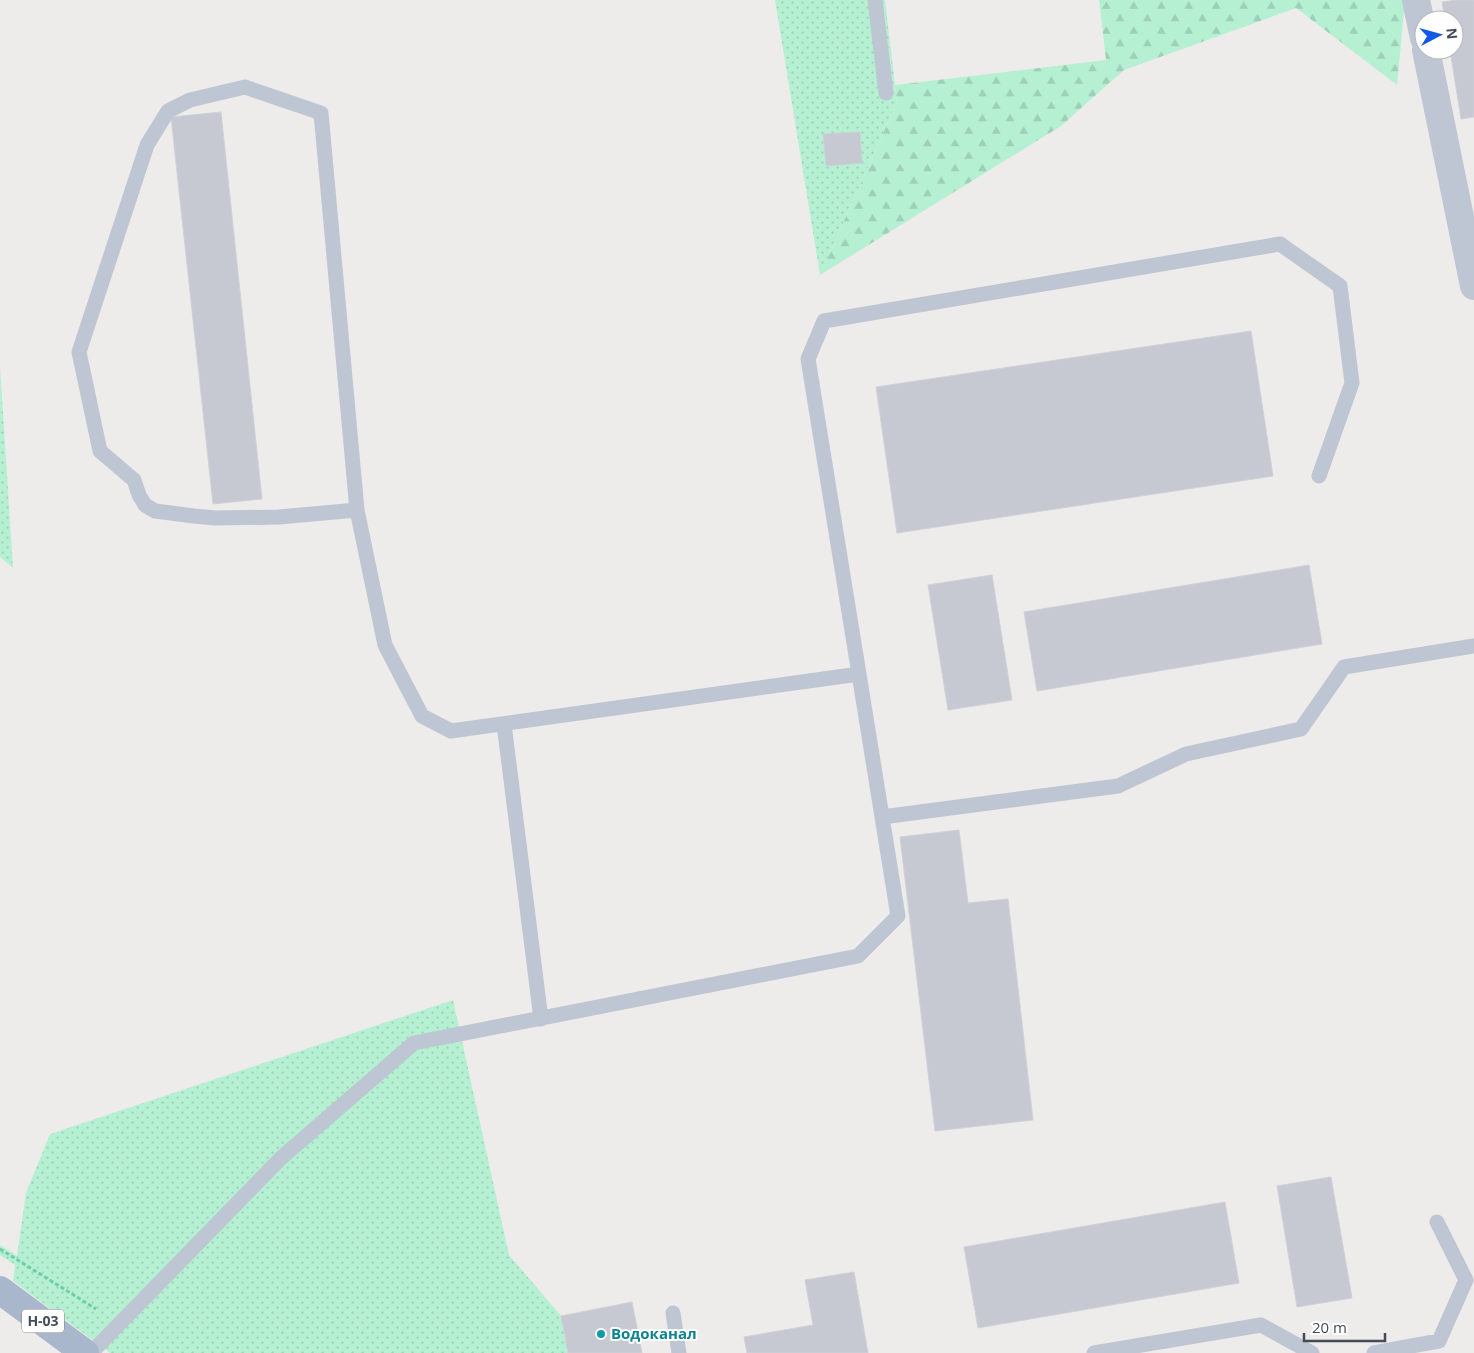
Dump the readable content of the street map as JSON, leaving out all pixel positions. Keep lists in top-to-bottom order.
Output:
{
  "streets": {
    "main road": ["Н-03"]
  },
  "places": ["Водоканал"],
  "scale_bar": "20 m",
  "north": "right"
}
